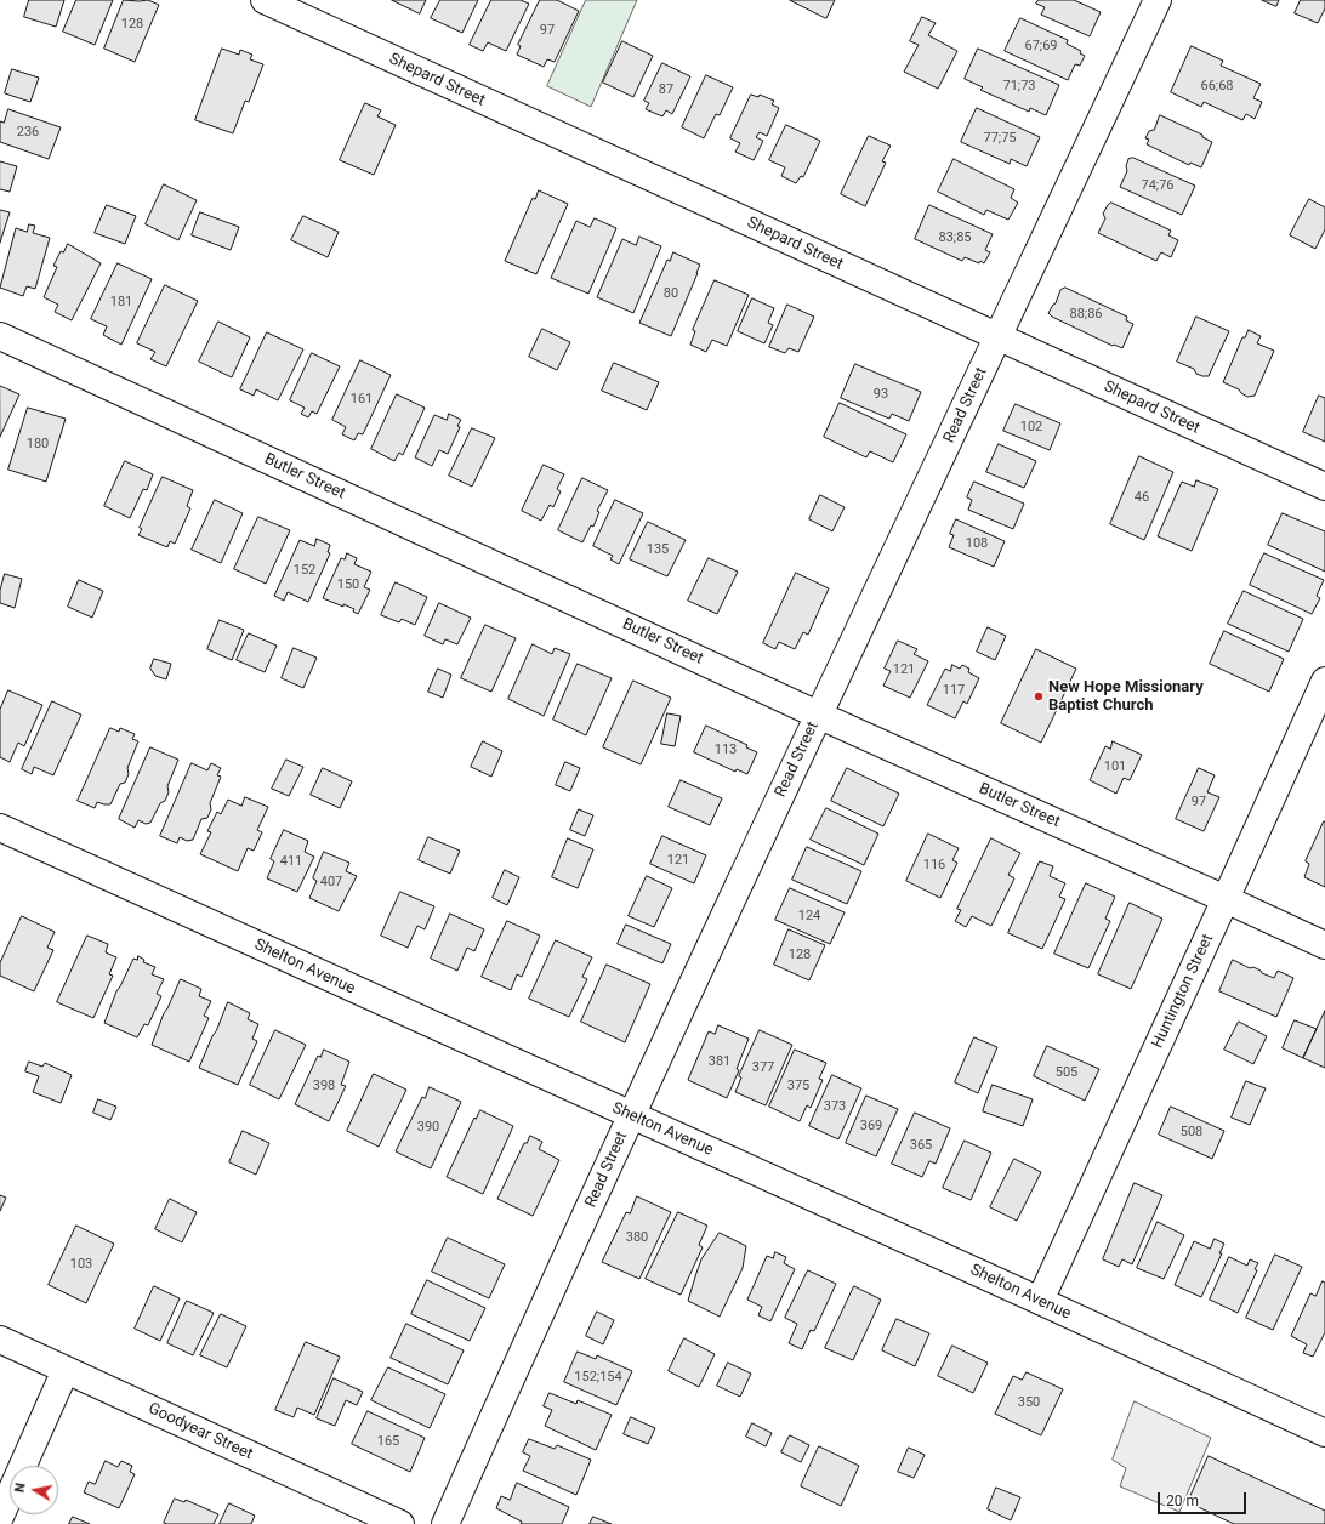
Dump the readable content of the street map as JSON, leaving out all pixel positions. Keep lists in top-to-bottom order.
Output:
{
  "streets": {
    "street": [
      "Shepard Street",
      "Read Street",
      "Butler Street",
      "Shelton Avenue",
      "Huntington Street",
      "Goodyear Street"
    ]
  },
  "crossings": [
    ["Shepard Street", "Read Street"],
    ["Read Street", "Butler Street"],
    ["Read Street", "Shelton Avenue"],
    ["Butler Street", "Huntington Street"],
    ["Shelton Avenue", "Huntington Street"]
  ],
  "places": ["New Hope Missionary Baptist Church"],
  "house_numbers": [
    "128",
    "97",
    "67;69",
    "71;73",
    "66;68",
    "87",
    "236",
    "77;75",
    "74;76",
    "83;85",
    "80",
    "181",
    "88;86",
    "93",
    "161",
    "102",
    "180",
    "46",
    "108",
    "135",
    "152",
    "150",
    "121",
    "117",
    "113",
    "101",
    "97",
    "121",
    "411",
    "116",
    "407",
    "124",
    "128",
    "381",
    "377",
    "505",
    "398",
    "375",
    "373",
    "369",
    "390",
    "508",
    "365",
    "380",
    "103",
    "152;154",
    "350",
    "165"
  ],
  "scale_bar": "20 m",
  "north": "left"
}
